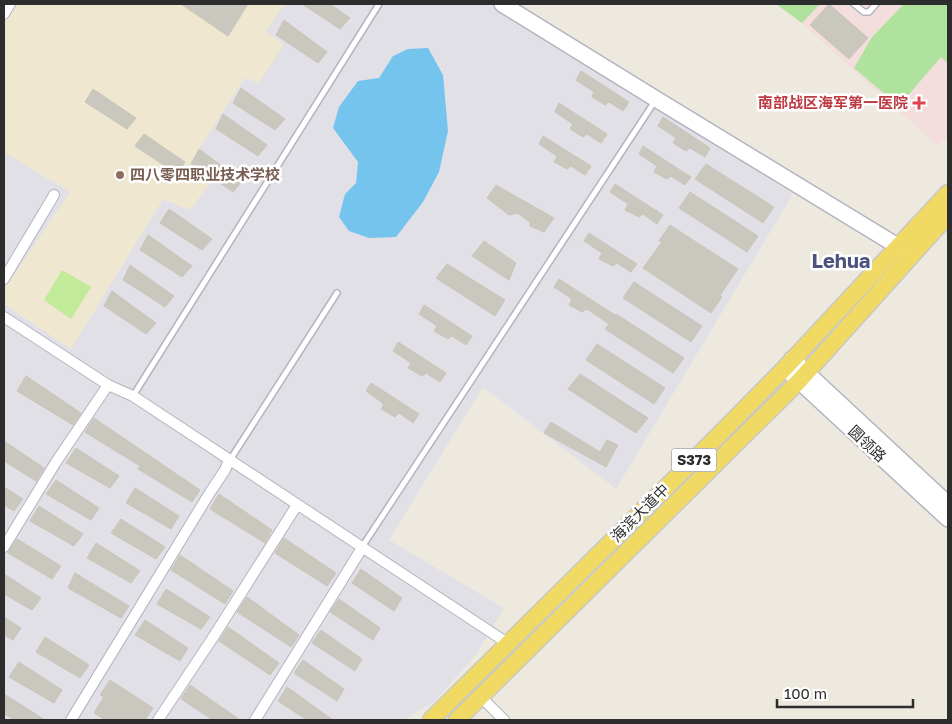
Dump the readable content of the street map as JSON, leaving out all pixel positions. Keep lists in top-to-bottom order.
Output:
{
  "streets": {
    "main road": ["S373", "海滨大道中"],
    "street": ["圆领路"]
  },
  "crossings": [
    ["圆领路", "海滨大道中"]
  ],
  "districts": ["Lehua"],
  "places": {
    "health": ["南部战区海军第一医院"],
    "other": ["四八零四职业技术学校"]
  },
  "scale_bar": "100 m"
}
